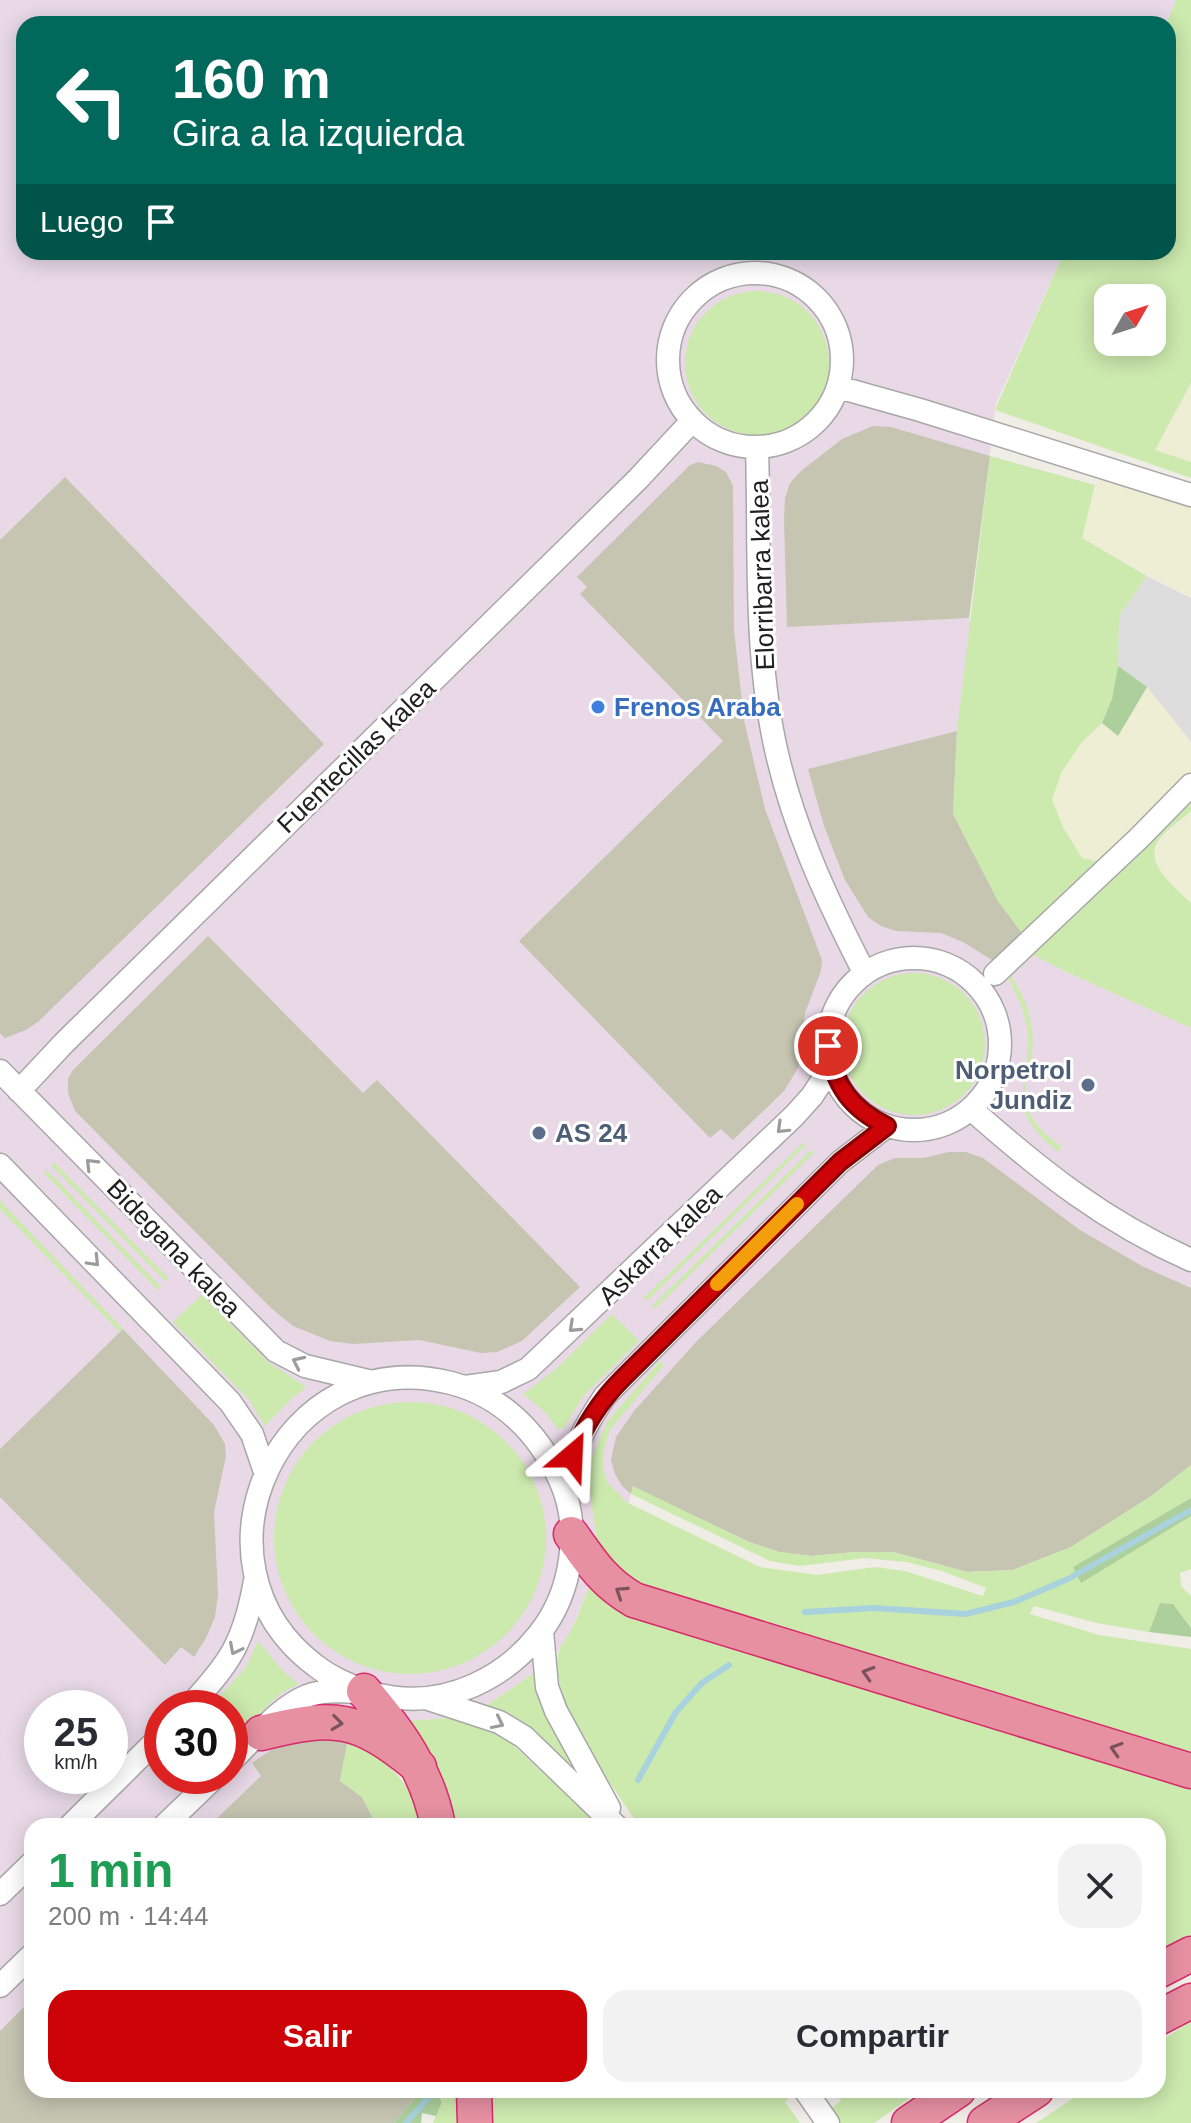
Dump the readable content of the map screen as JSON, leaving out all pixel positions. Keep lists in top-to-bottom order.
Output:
{
  "streets": {
    "street": [
      "Elorribarra kalea",
      "Fuentecillas kalea",
      "Askarra kalea",
      "Bidegana kalea"
    ]
  },
  "crossings": [
    ["Elorribarra kalea", "Fuentecillas kalea"],
    ["Elorribarra kalea", "Askarra kalea"],
    ["Fuentecillas kalea", "Bidegana kalea"]
  ],
  "places": ["Frenos Araba", "Norpetrol Jundiz", "AS 24"],
  "north": "top right",
  "page": {
    "turn": ["160 m", "Gira a la izquierda"],
    "then": "Luego",
    "speed": "25 km/h",
    "limit": "30",
    "heading": ["1 min", "200 m · 14:44"],
    "buttons": ["Salir", "Compartir"]
  }
}
